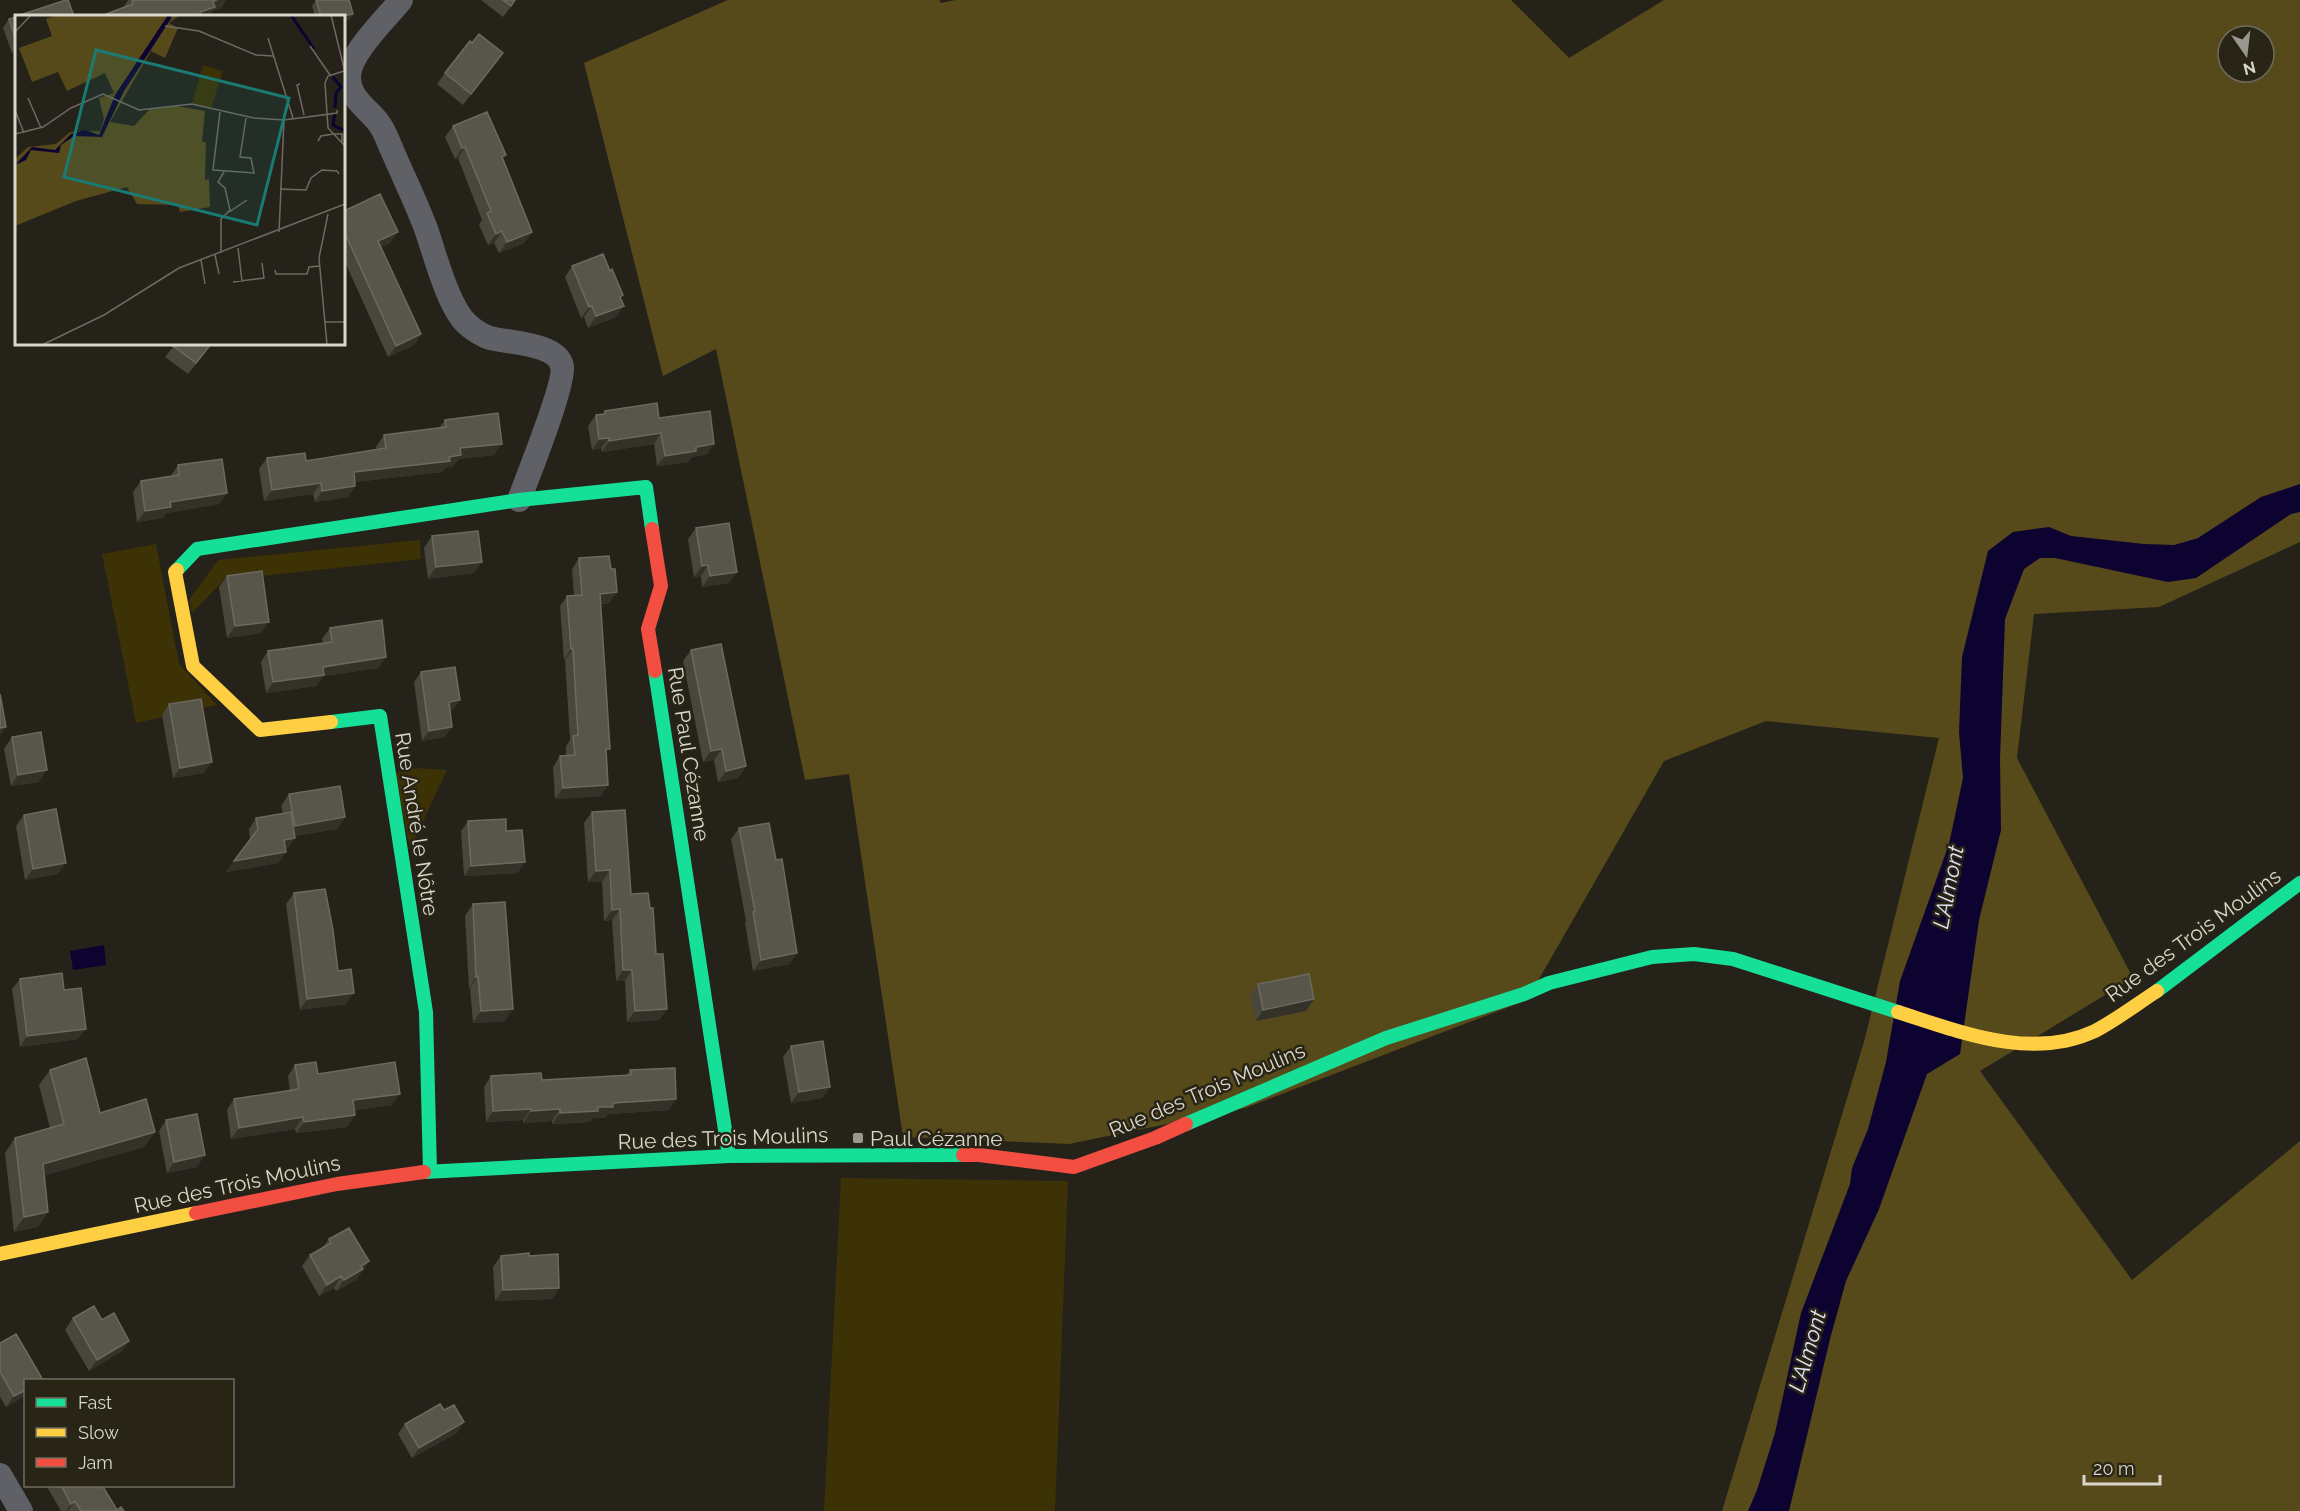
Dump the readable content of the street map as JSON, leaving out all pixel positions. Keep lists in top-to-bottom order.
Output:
{
  "streets": {
    "street": ["Rue Paul Cézanne", "Rue André le Nôtre", "Rue des Trois Moulins"]
  },
  "crossings": [
    ["Rue Paul Cézanne", "Rue André le Nôtre"],
    ["Rue Paul Cézanne", "Rue des Trois Moulins"],
    ["Rue André le Nôtre", "Rue des Trois Moulins"]
  ],
  "water": ["L'Almont"],
  "places": {
    "transit": ["Paul Cézanne"]
  },
  "legend": ["Fast", "Slow", "Jam"],
  "scale_bar": "20 m",
  "north": "bottom"
}
